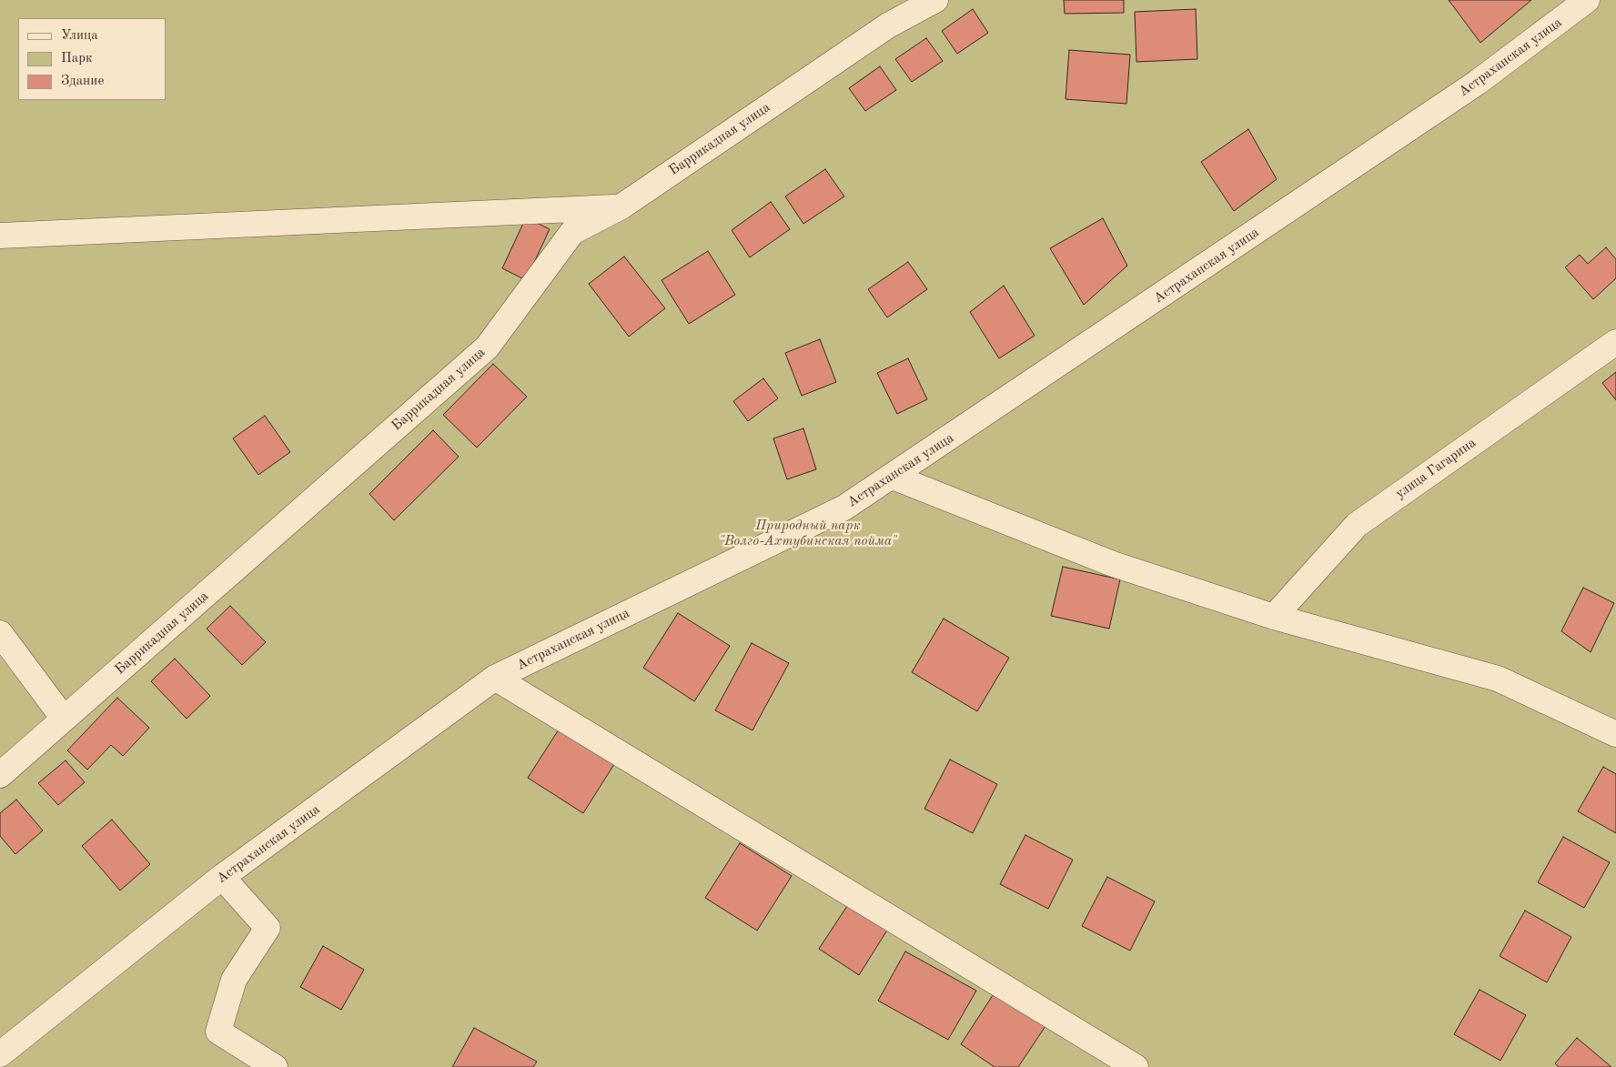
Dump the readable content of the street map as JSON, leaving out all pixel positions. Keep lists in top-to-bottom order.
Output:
{
  "streets": {
    "street": ["Астраханская улица", "Баррикадная улица", "улица Гагарина"]
  },
  "parks": ["Природный парк \"Волго-Ахтубинская пойма\""],
  "legend": ["Улица", "Парк", "Здание"]
}
